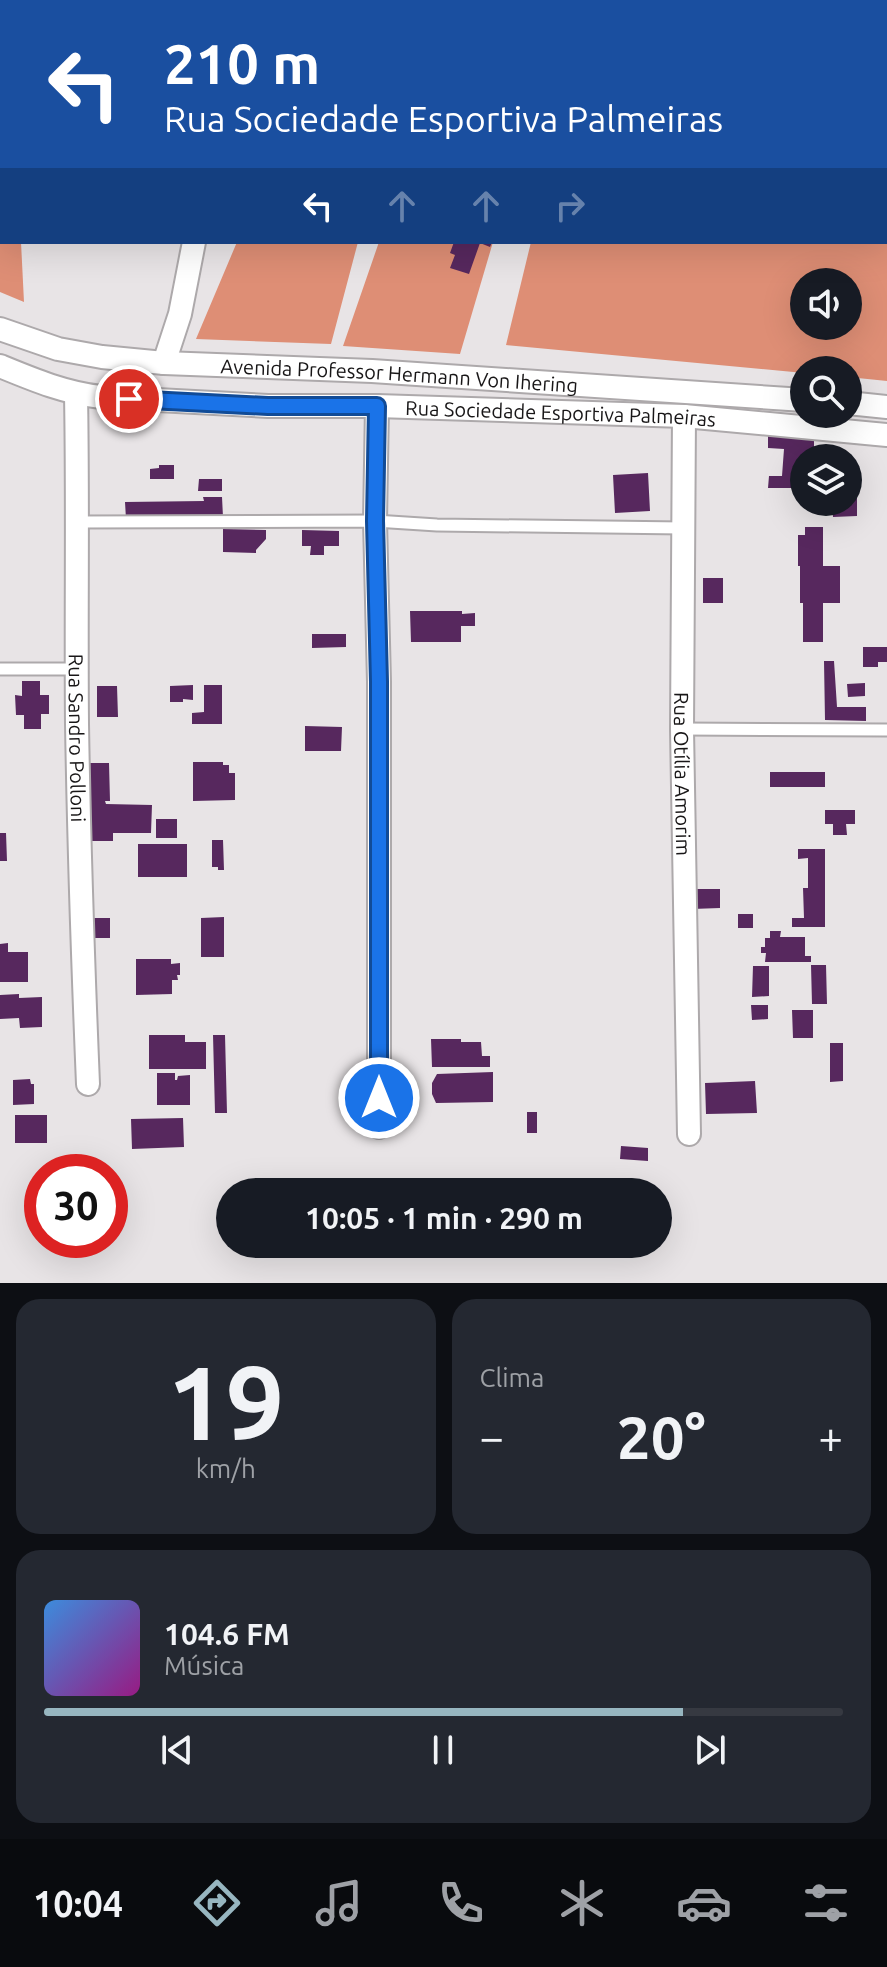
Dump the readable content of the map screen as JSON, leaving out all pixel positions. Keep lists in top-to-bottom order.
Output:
{
  "streets": {
    "street": [
      "Avenida Professor Hermann Von Ihering",
      "Rua Sociedade Esportiva Palmeiras",
      "Rua Sandro Polloni",
      "Rua Otília Amorim"
    ]
  },
  "crossings": [
    ["Rua Sociedade Esportiva Palmeiras", "Rua Sandro Polloni"],
    ["Rua Sociedade Esportiva Palmeiras", "Rua Otília Amorim"]
  ],
  "page": {
    "turn": ["210 m", "Rua Sociedade Esportiva Palmeiras"],
    "limit": "30",
    "trip": "10:05 · 1 min · 290 m",
    "tile": [
      ["19", "km/h"],
      "Clima"
    ],
    "heat": ["−", "20°", "+"],
    "song": ["104.6 FM", "Música"],
    "tabs": "10:04"
  }
}
